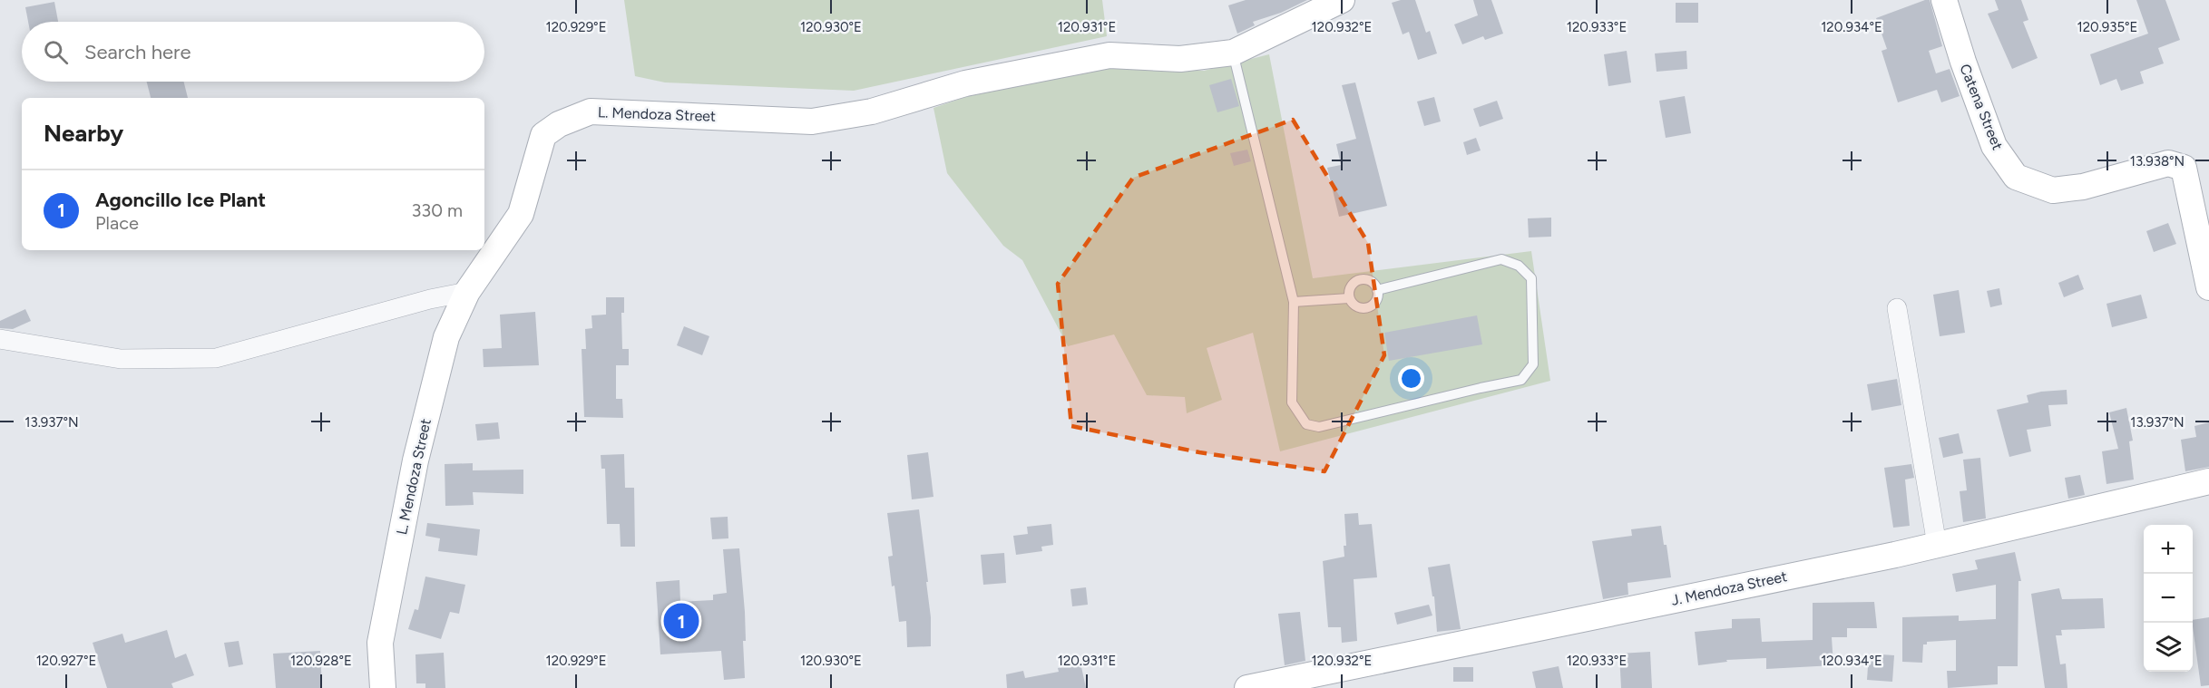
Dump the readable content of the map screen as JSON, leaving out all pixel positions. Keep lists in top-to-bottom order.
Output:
{
  "streets": {
    "street": ["Catena Street", "L. Mendoza Street", "J. Mendoza Street"]
  },
  "page": {
    "search": "Search here",
    "heading": "Nearby",
    "list": [
      {
        "mark": "1",
        "name": "Agoncillo Ice Plant",
        "note": "Place",
        "value": "330 m"
      }
    ],
    "map_buttons": ["+", "−"],
    "pins": "1"
  },
  "coordinates": [
    "120.929°E",
    "120.930°E",
    "120.931°E",
    "120.932°E",
    "120.933°E",
    "120.934°E",
    "120.935°E",
    "13.938°N",
    "13.937°N",
    "120.927°E",
    "120.928°E"
  ]
}
